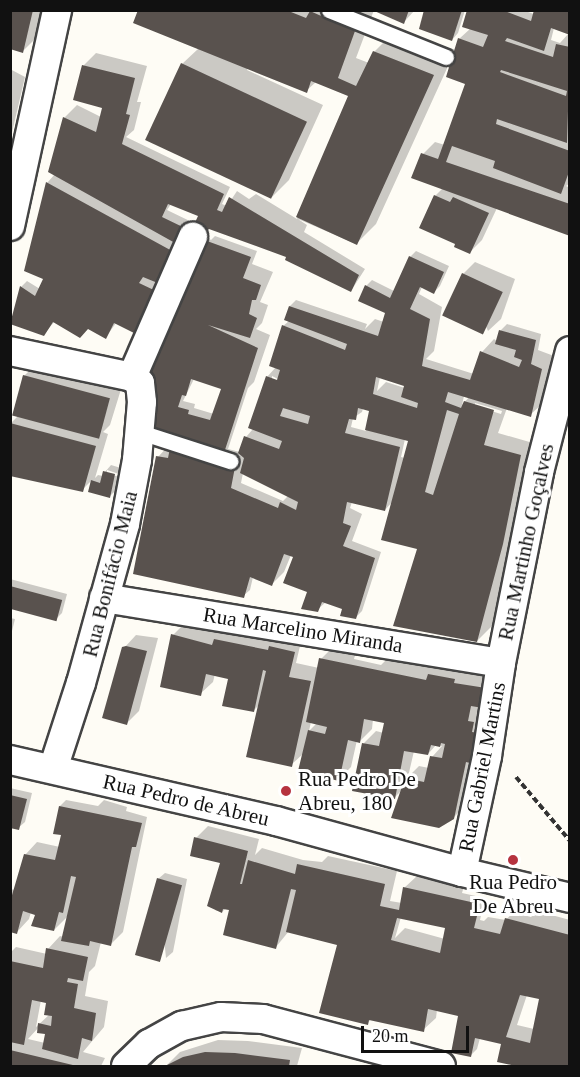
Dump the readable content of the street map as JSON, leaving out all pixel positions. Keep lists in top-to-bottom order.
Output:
{
  "streets": {
    "street": [
      "Rua Martinho Goçalves",
      "Rua Bonifácio Maia",
      "Rua Marcelino Miranda",
      "Rua Gabriel Martins",
      "Rua Pedro de Abreu"
    ]
  },
  "crossings": [
    ["Rua Martinho Goçalves", "Rua Marcelino Miranda"],
    ["Rua Martinho Goçalves", "Rua Gabriel Martins"],
    ["Rua Bonifácio Maia", "Rua Marcelino Miranda"],
    ["Rua Bonifácio Maia", "Rua Pedro de Abreu"],
    ["Rua Marcelino Miranda", "Rua Gabriel Martins"],
    ["Rua Gabriel Martins", "Rua Pedro de Abreu"]
  ],
  "places": ["Rua Pedro De Abreu, 180", "Rua Pedro De Abreu"],
  "scale_bar": "20 m"
}
